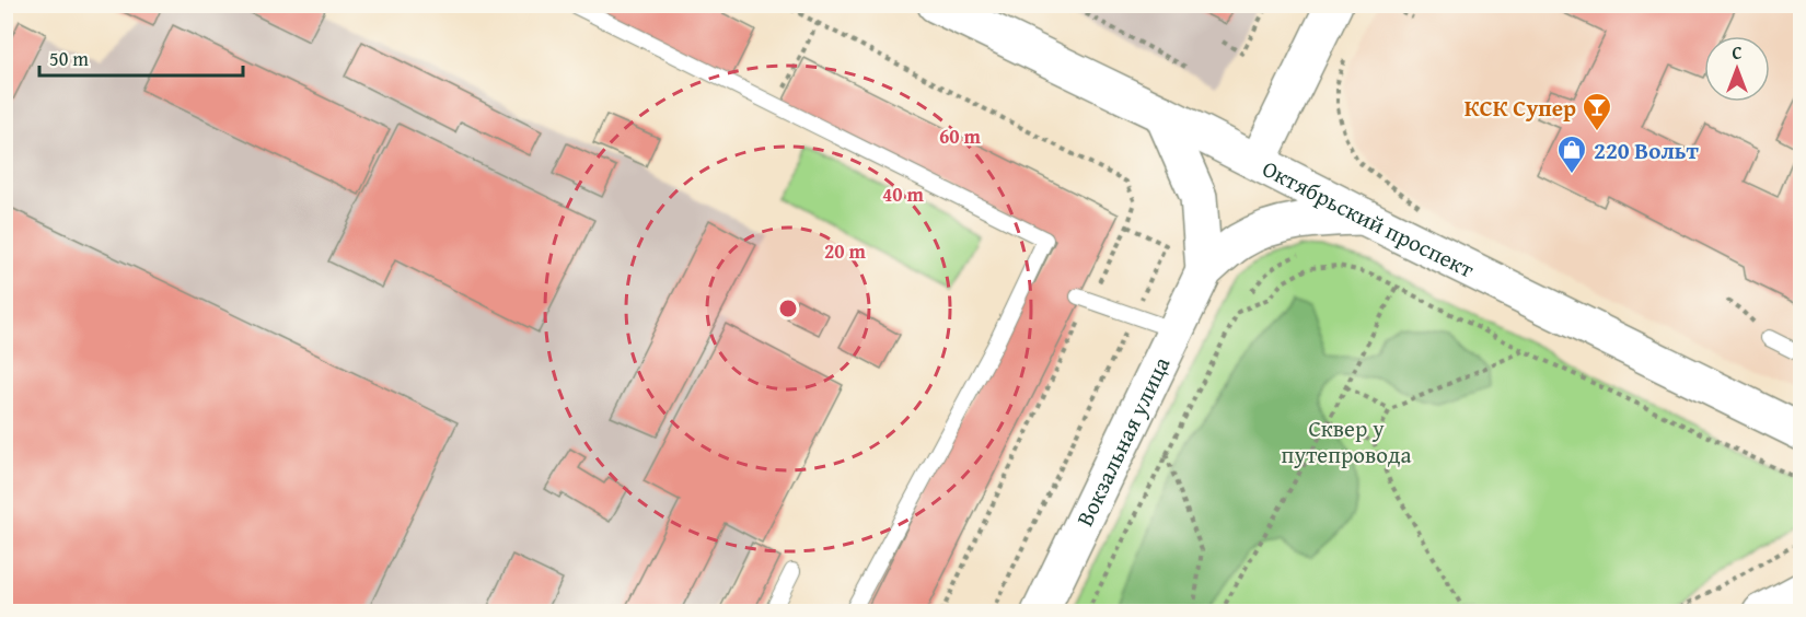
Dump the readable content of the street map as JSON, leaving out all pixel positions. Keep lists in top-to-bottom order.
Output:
{
  "streets": {
    "main road": ["Октябрьский проспект", "Вокзальная улица"]
  },
  "crossings": [
    ["Октябрьский проспект", "Вокзальная улица"]
  ],
  "parks": ["Сквер у путепровода"],
  "places": {
    "bar": ["КСК Супер"],
    "shop": ["220 Вольт"]
  },
  "scale_bar": "50 m",
  "north": "top",
  "rings": ["60 m", "40 m", "20 m"]
}
